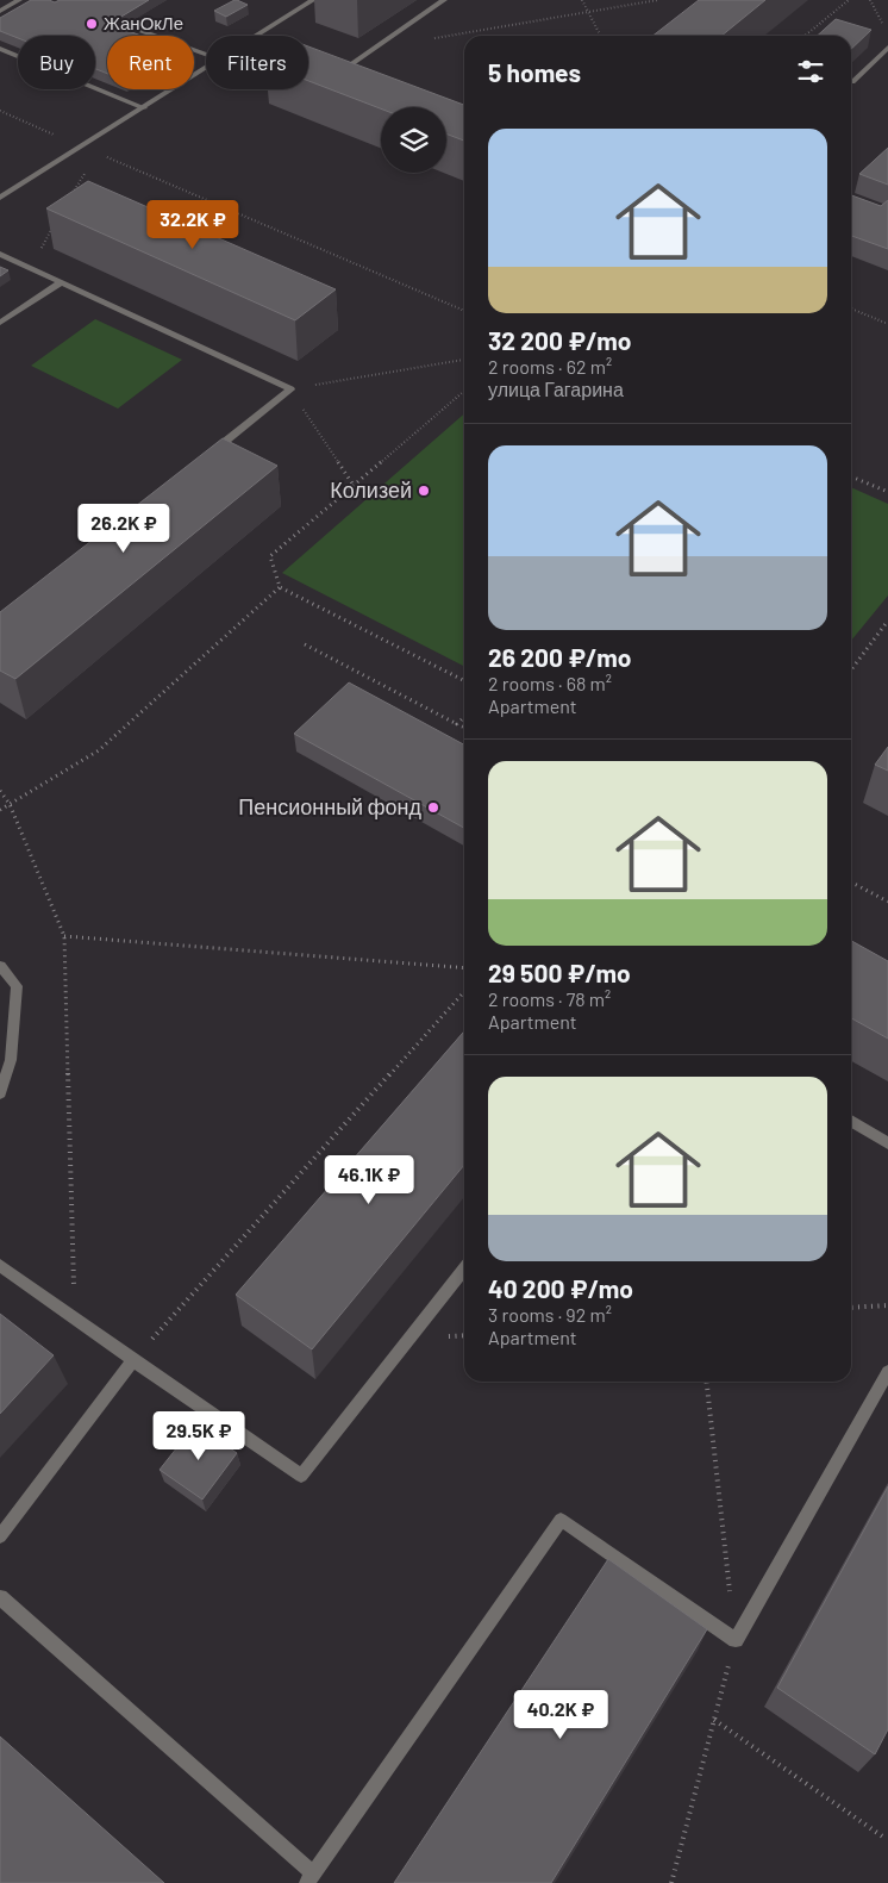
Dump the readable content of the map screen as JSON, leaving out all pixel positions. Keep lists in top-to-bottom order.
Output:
{
  "places": ["ЖанОкЛе", "Колизей", "Пенсионный фонд"],
  "page": {
    "chip": ["Buy", "Rent", "Filters"],
    "heading": "5 homes",
    "list": [
      {
        "name": "32 200 ₽/mo",
        "note": "2 rooms · 62 m² · улица Гагарина"
      },
      {
        "name": "26 200 ₽/mo",
        "note": "2 rooms · 68 m² · Apartment"
      },
      {
        "name": "29 500 ₽/mo",
        "note": "2 rooms · 78 m² · Apartment"
      },
      {
        "name": "40 200 ₽/mo",
        "note": "3 rooms · 92 m² · Apartment"
      }
    ],
    "price": [
      "32.2K ₽",
      "26.2K ₽",
      "46.1K ₽",
      "29.5K ₽",
      "40.2K ₽"
    ]
  }
}
